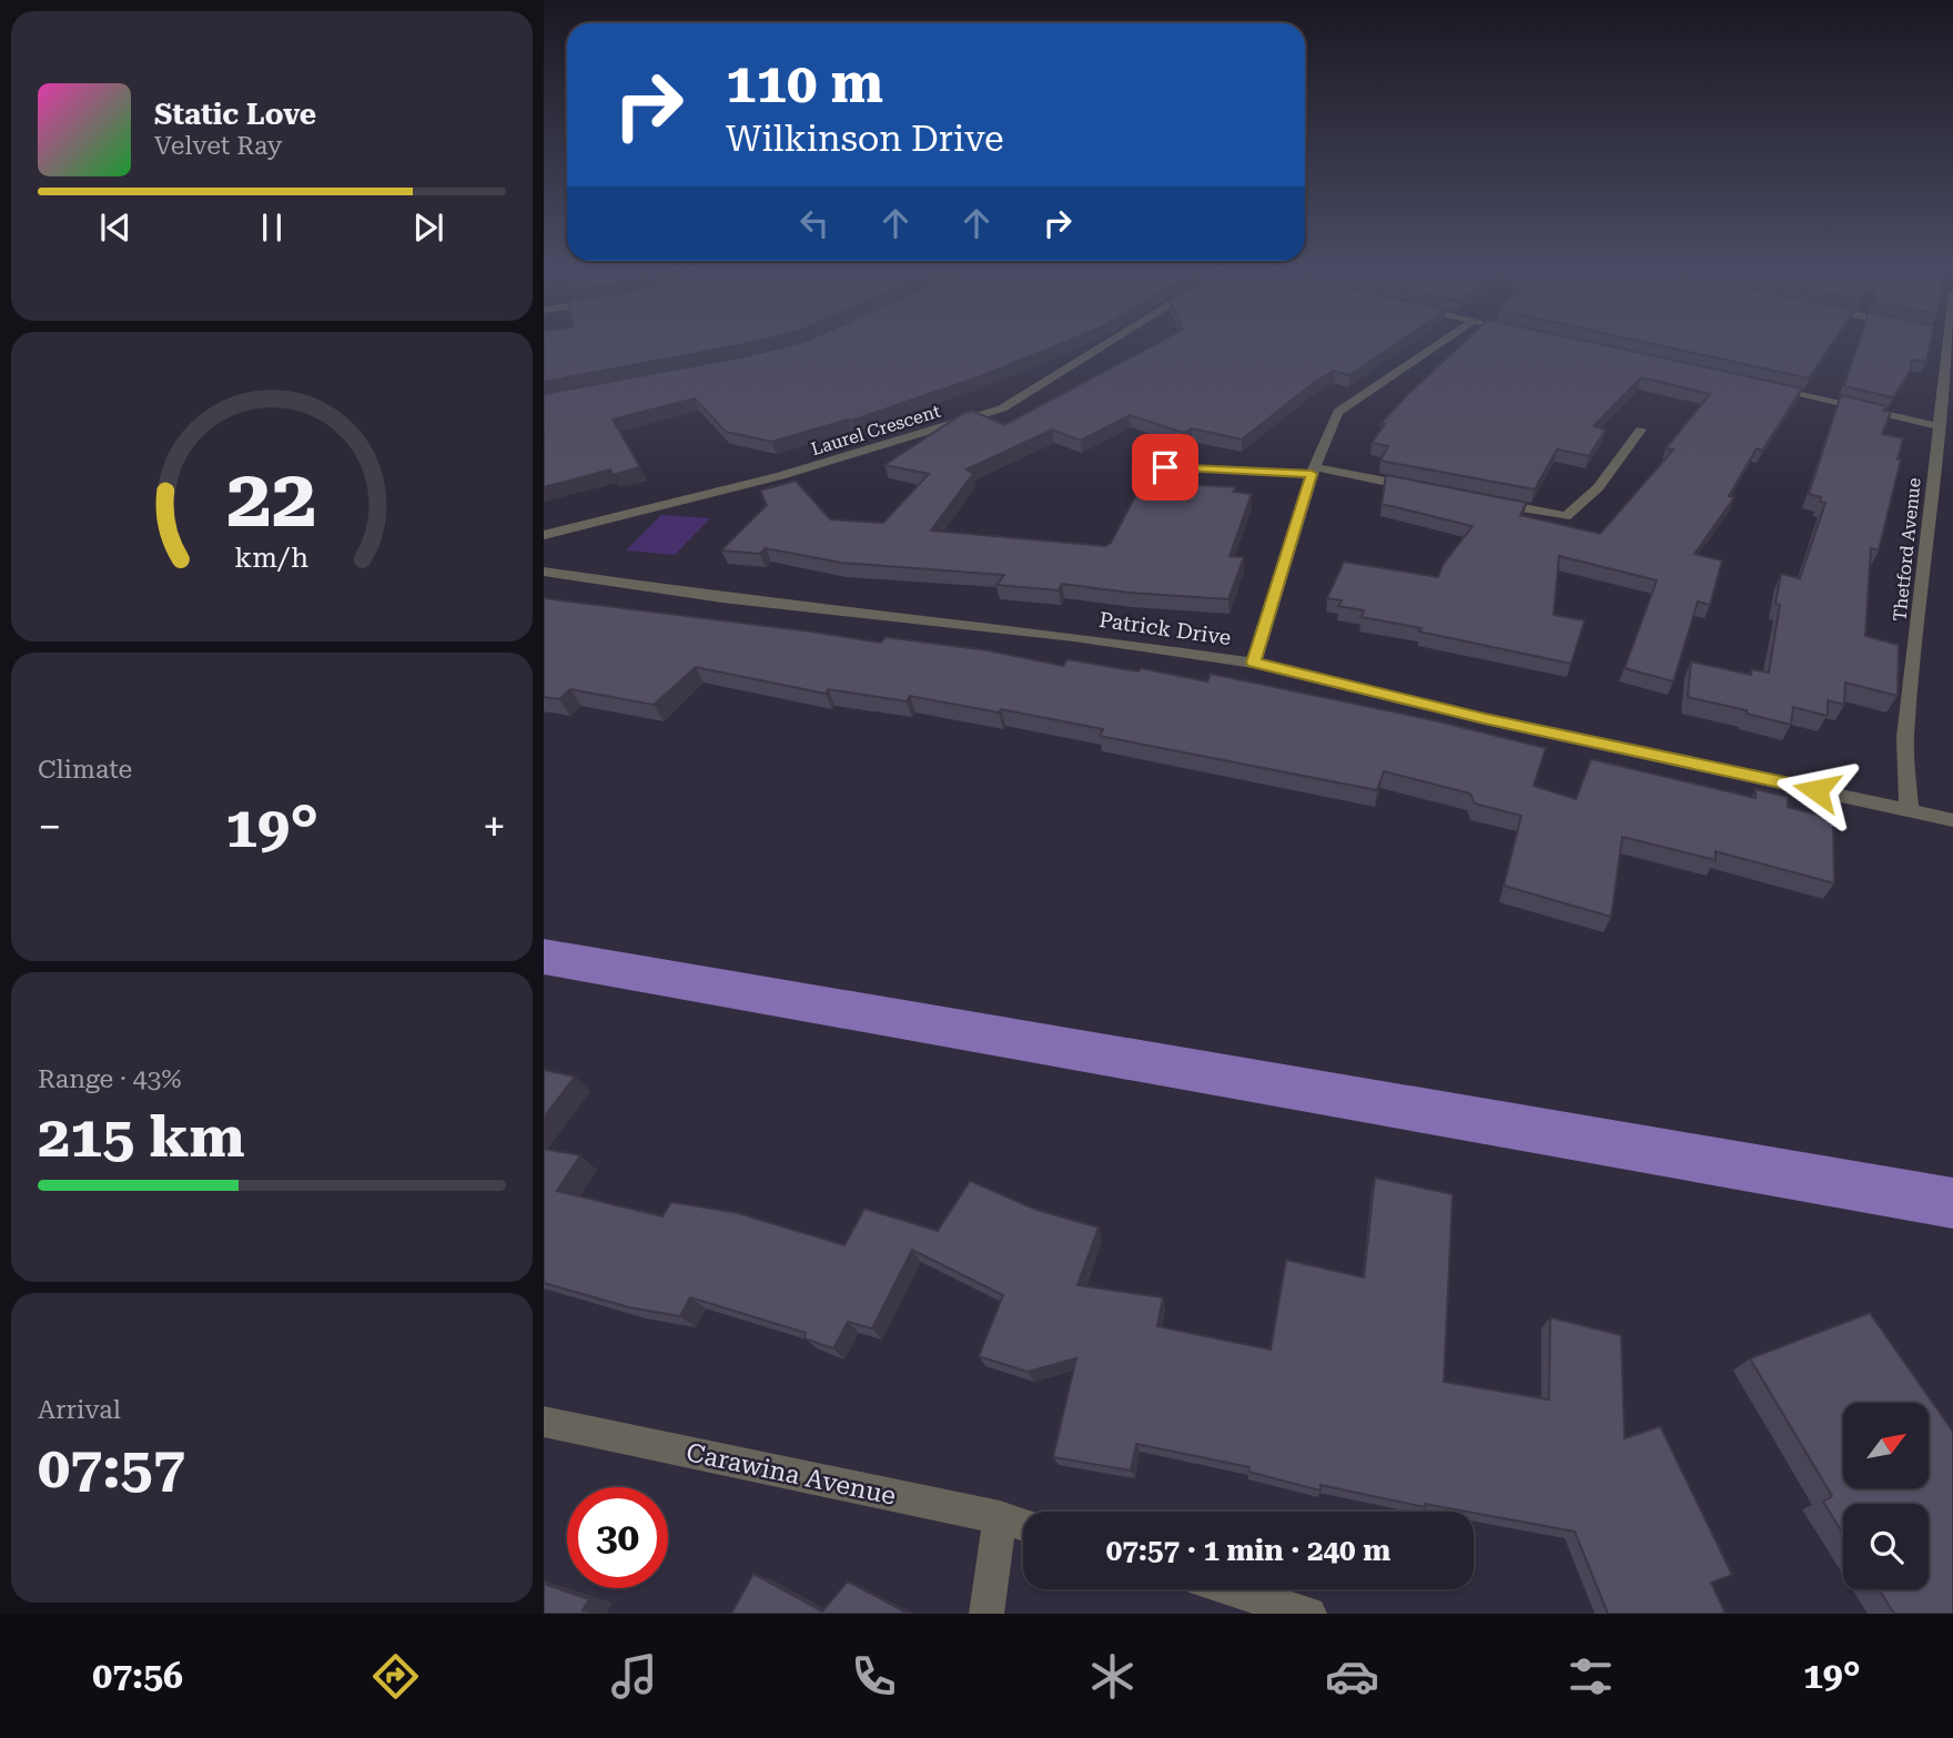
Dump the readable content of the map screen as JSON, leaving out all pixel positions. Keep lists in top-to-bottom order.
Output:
{
  "streets": {
    "street": [
      "Laurel Crescent",
      "Thetford Avenue",
      "Patrick Drive",
      "Carawina Avenue"
    ]
  },
  "crossings": [
    ["Thetford Avenue", "Patrick Drive"]
  ],
  "north": "top right",
  "page": {
    "turn": ["110 m", "Wilkinson Drive"],
    "song": ["Static Love", "Velvet Ray"],
    "tile": [
      "Climate",
      ["Range · 43%", "215 km"],
      ["Arrival", "07:57"]
    ],
    "heat": ["−", "19°", "+"],
    "limit": "30",
    "trip": "07:57 · 1 min · 240 m",
    "tabs": ["07:56", "19°"],
    "gauge": ["22", "km/h"]
  }
}
